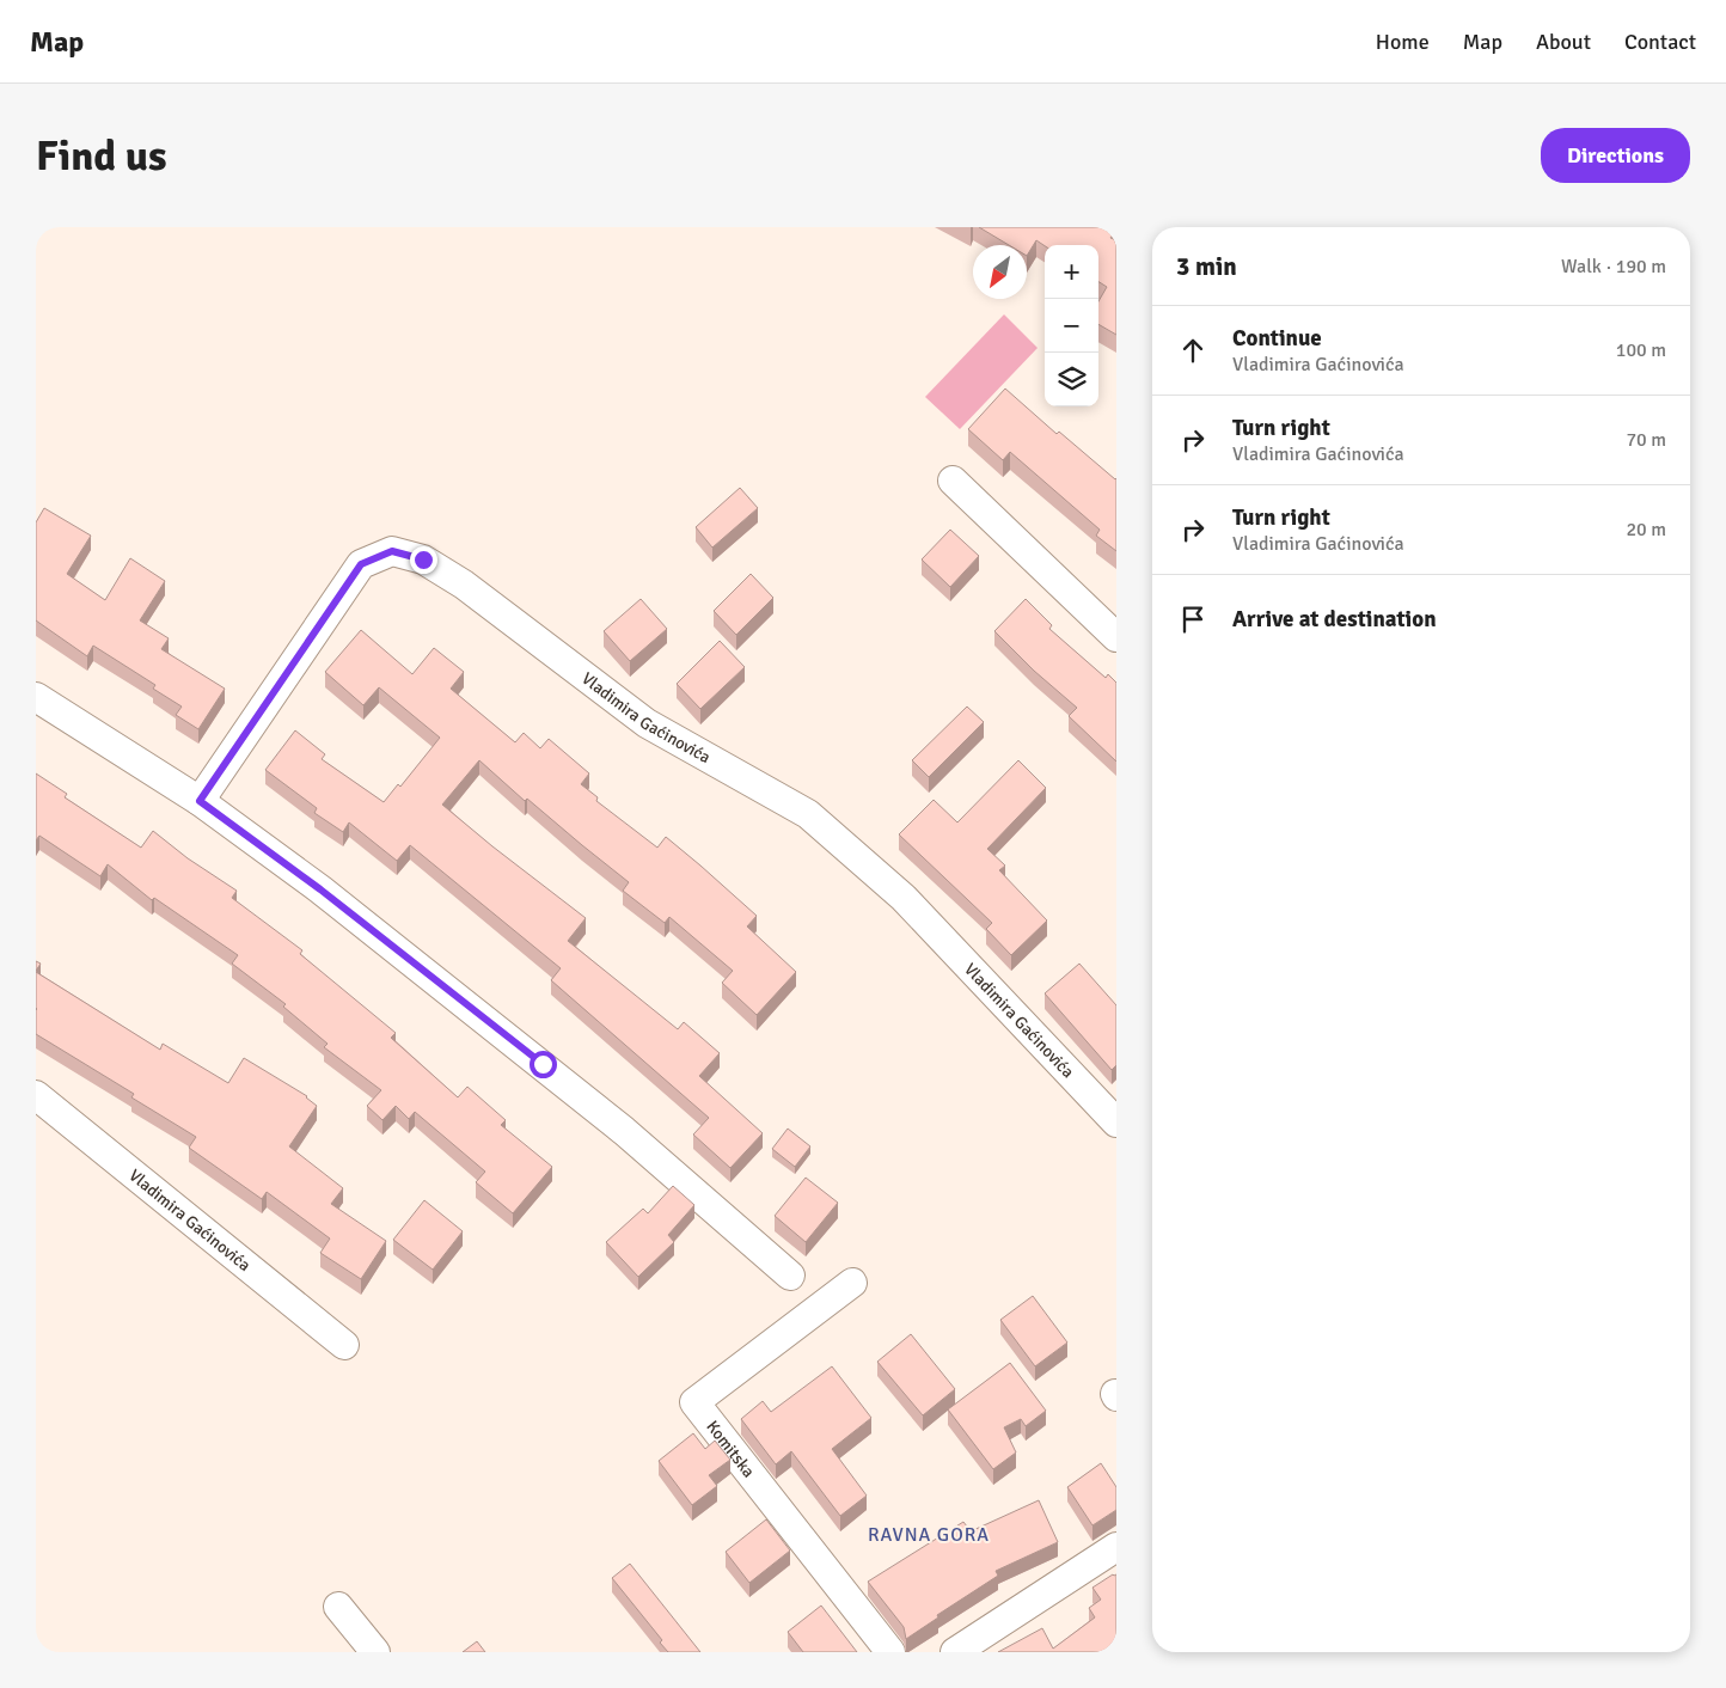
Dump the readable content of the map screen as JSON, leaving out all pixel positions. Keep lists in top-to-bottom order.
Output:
{
  "streets": {
    "street": ["Vladimira Gaćinovića", "Komitska"]
  },
  "districts": ["RAVNA GORA"],
  "north": "bottom left",
  "page": {
    "header": "Map",
    "nav": [
      "Home",
      "Map",
      "About",
      "Contact"
    ],
    "buttons": "Directions",
    "title": "Find us",
    "heading": ["3 min", "Walk · 190 m"],
    "map_buttons": ["+", "−"],
    "list": [
      ["Continue", "Vladimira Gaćinovića", "100 m"],
      ["Turn right", "Vladimira Gaćinovića", "70 m"],
      ["Turn right", "Vladimira Gaćinovića", "20 m"],
      "Arrive at destination"
    ]
  }
}
